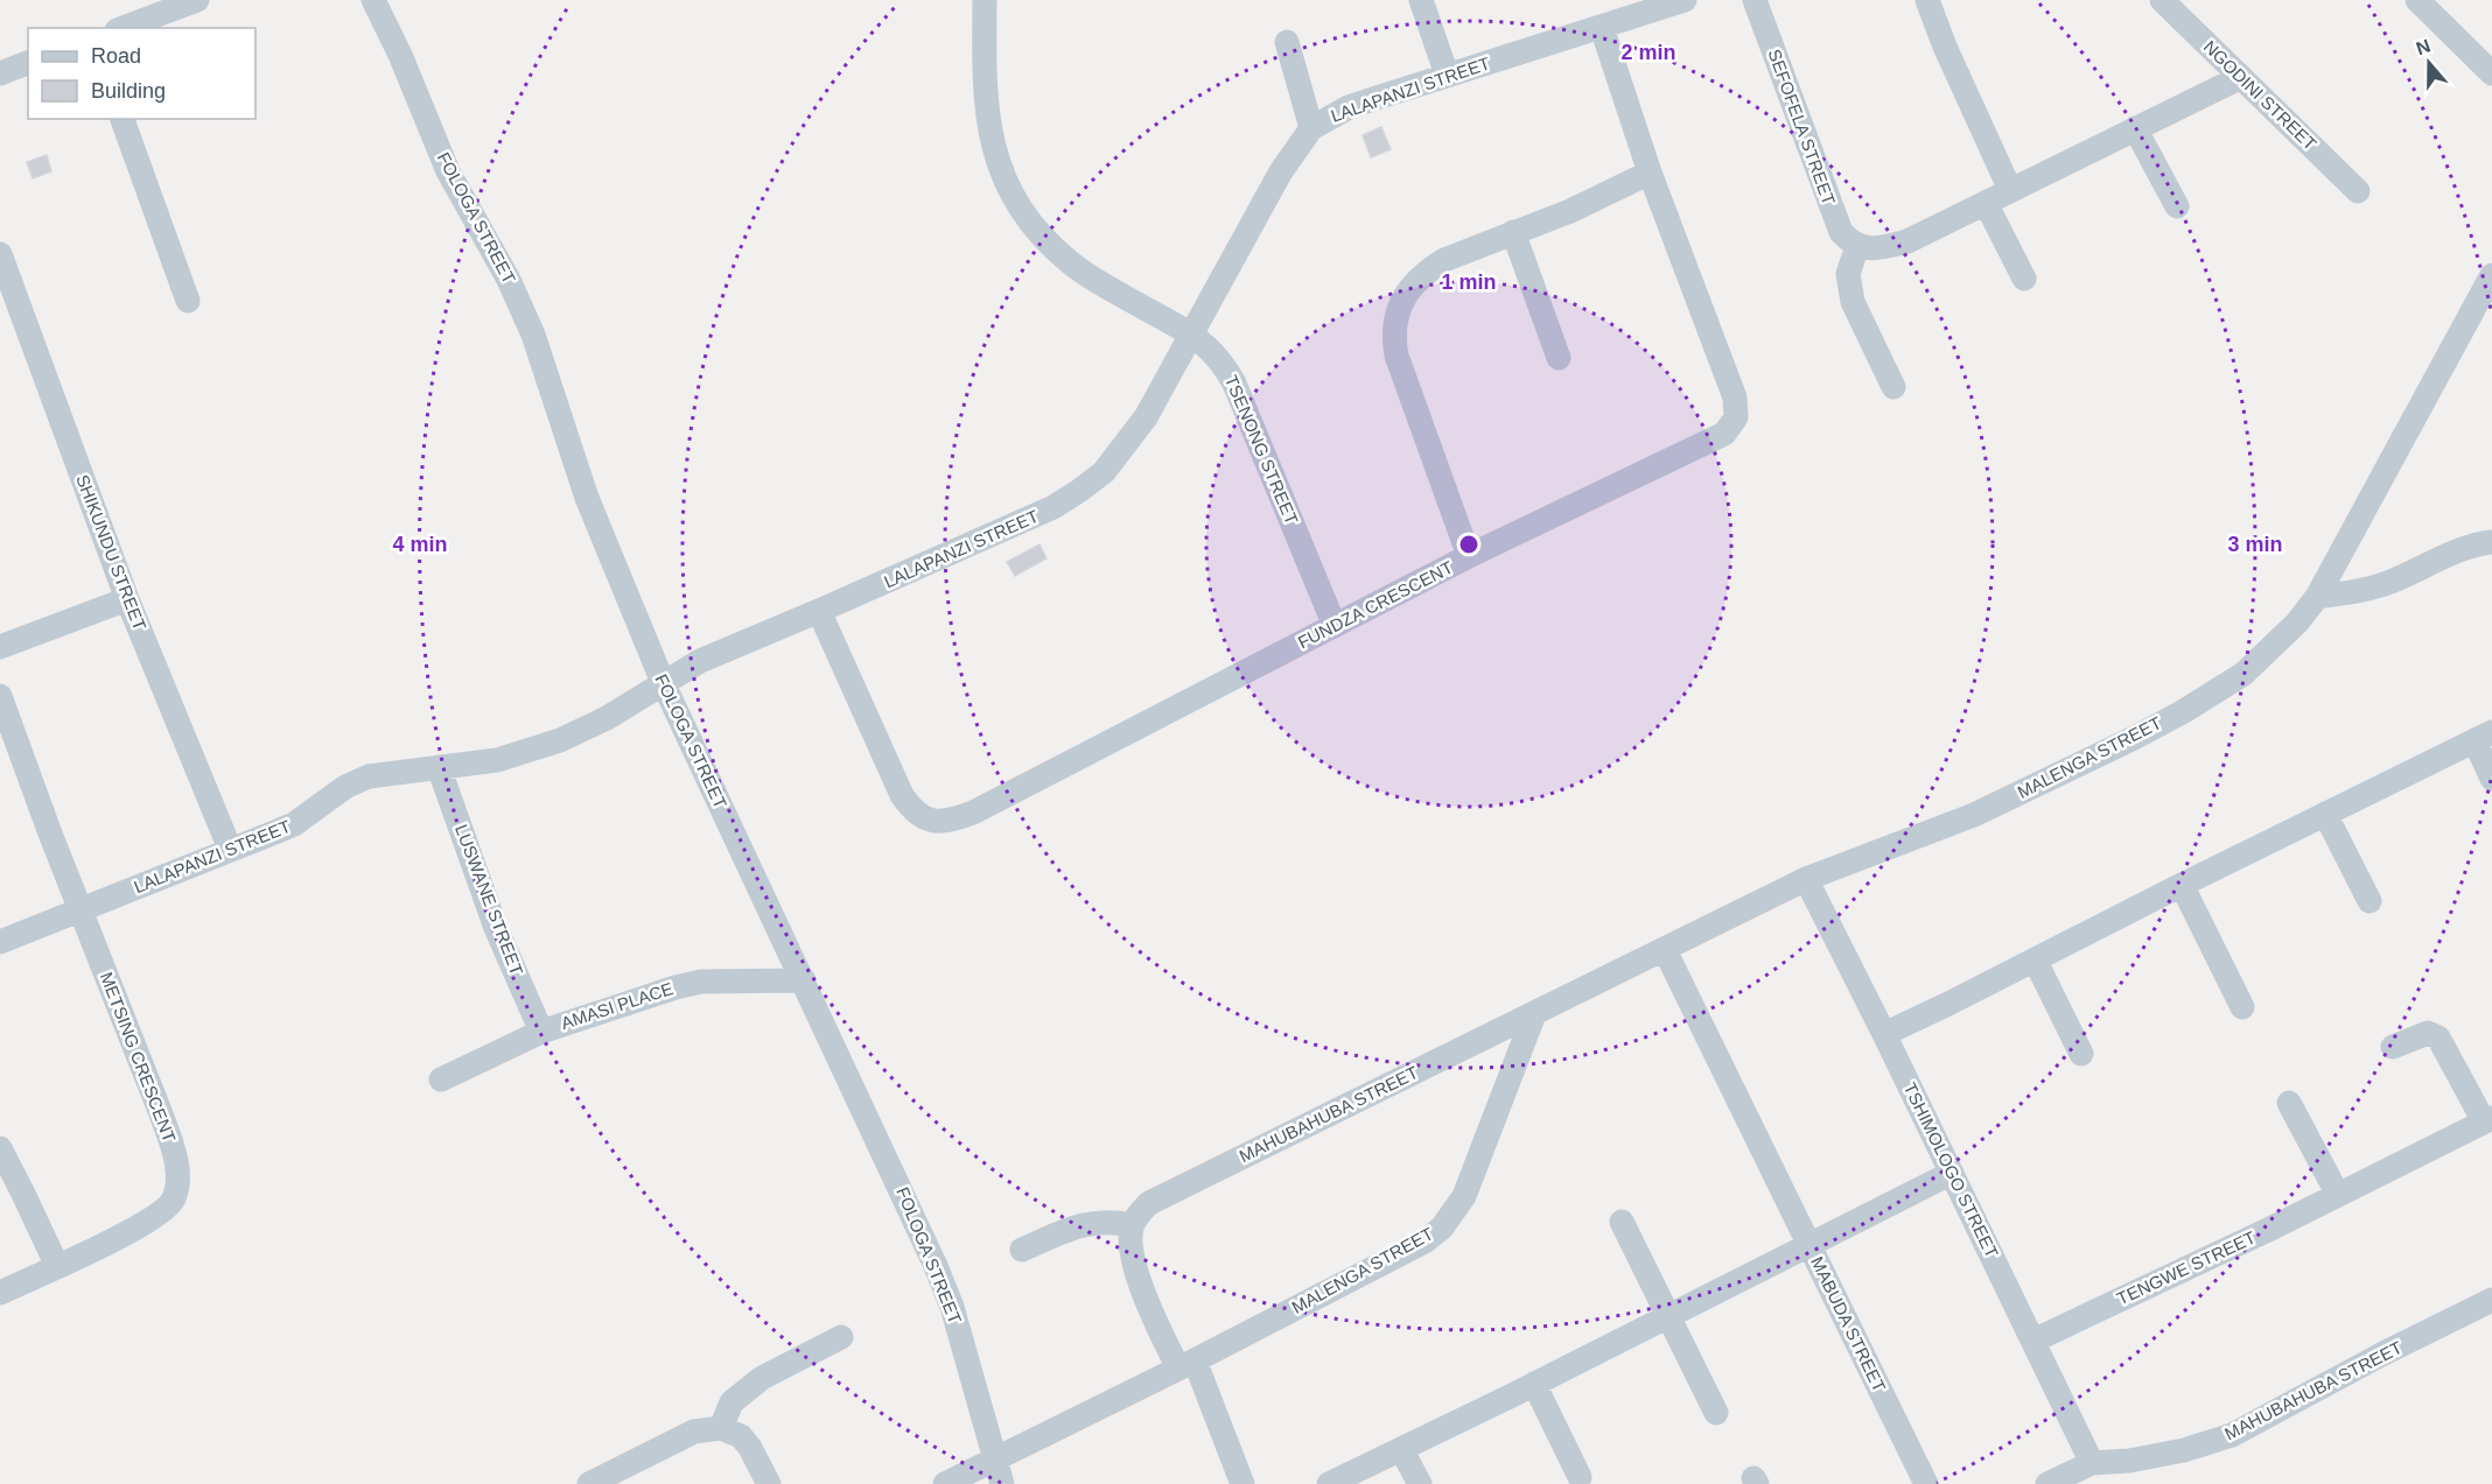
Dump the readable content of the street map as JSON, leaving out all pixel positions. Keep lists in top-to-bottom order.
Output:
{
  "streets": {
    "street": [
      "LALAPANZI STREET",
      "NGODINI STREET",
      "SEFOFELA STREET",
      "FOLOGA STREET",
      "TSENONG STREET",
      "SHIKUNDU STREET",
      "FUNDZA CRESCENT",
      "MALENGA STREET",
      "LUSWANE STREET",
      "AMASI PLACE",
      "METSING CRESCENT",
      "MAHUBAHUBA STREET",
      "TSHIMOLOGO STREET",
      "TENGWE STREET",
      "MABUDA STREET"
    ]
  },
  "crossings": [
    ["LALAPANZI STREET", "FOLOGA STREET"],
    ["LALAPANZI STREET", "TSENONG STREET"],
    ["LALAPANZI STREET", "SHIKUNDU STREET"],
    ["LALAPANZI STREET", "FUNDZA CRESCENT"],
    ["LALAPANZI STREET", "LUSWANE STREET"],
    ["LALAPANZI STREET", "METSING CRESCENT"],
    ["FOLOGA STREET", "MALENGA STREET"],
    ["FOLOGA STREET", "AMASI PLACE"],
    ["TSENONG STREET", "FUNDZA CRESCENT"],
    ["MALENGA STREET", "MAHUBAHUBA STREET"],
    ["MALENGA STREET", "TSHIMOLOGO STREET"],
    ["MALENGA STREET", "MABUDA STREET"],
    ["LUSWANE STREET", "AMASI PLACE"],
    ["MAHUBAHUBA STREET", "TSHIMOLOGO STREET"],
    ["TSHIMOLOGO STREET", "TENGWE STREET"],
    ["TSHIMOLOGO STREET", "MABUDA STREET"]
  ],
  "legend": ["Road", "Building"],
  "north": "top",
  "rings": [
    "2 min",
    "1 min",
    "3 min",
    "4 min"
  ]
}
